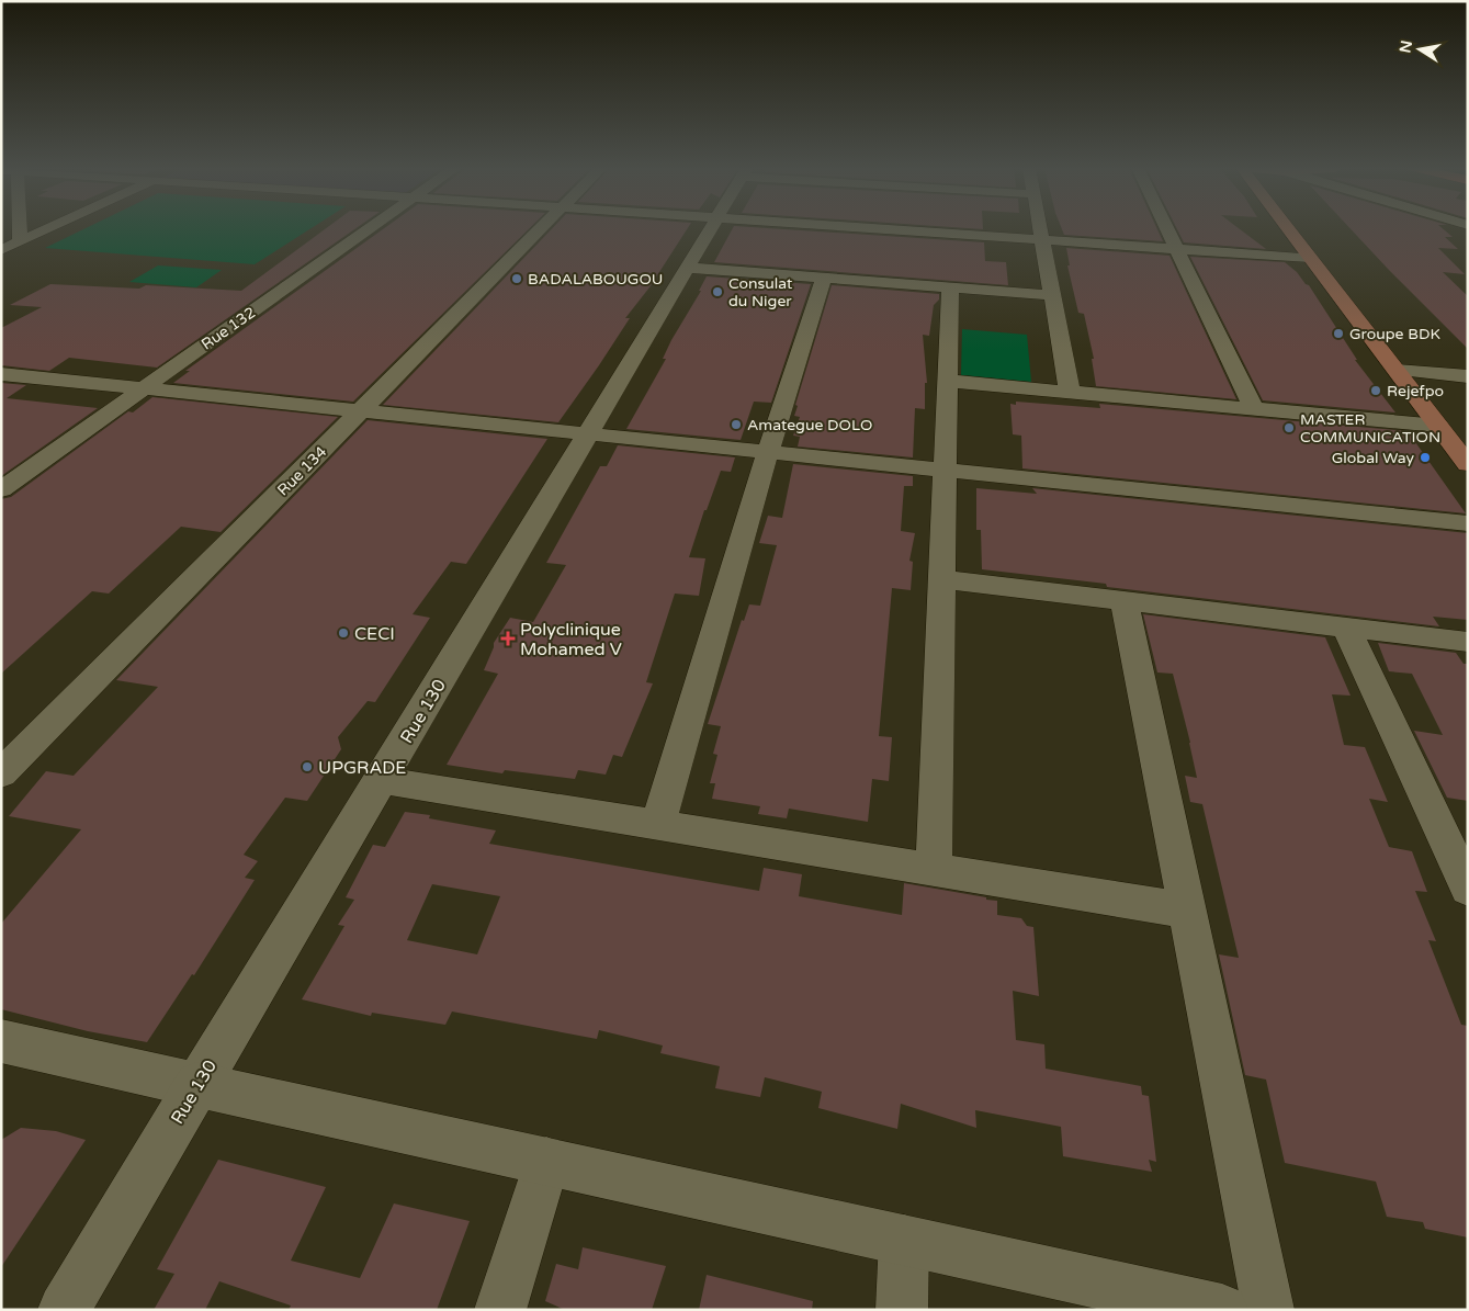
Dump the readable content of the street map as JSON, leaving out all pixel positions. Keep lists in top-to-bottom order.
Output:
{
  "streets": {
    "street": ["Rue 132", "Rue 134", "Rue 130"]
  },
  "places": {
    "other": [
      "BADALABOUGOU",
      "Consulat du Niger",
      "Groupe BDK",
      "Rejefpo",
      "Amategue DOLO",
      "MASTER COMMUNICATION",
      "Global Way",
      "CECI",
      "UPGRADE"
    ],
    "health": ["Polyclinique Mohamed V"]
  },
  "north": "left"
}
